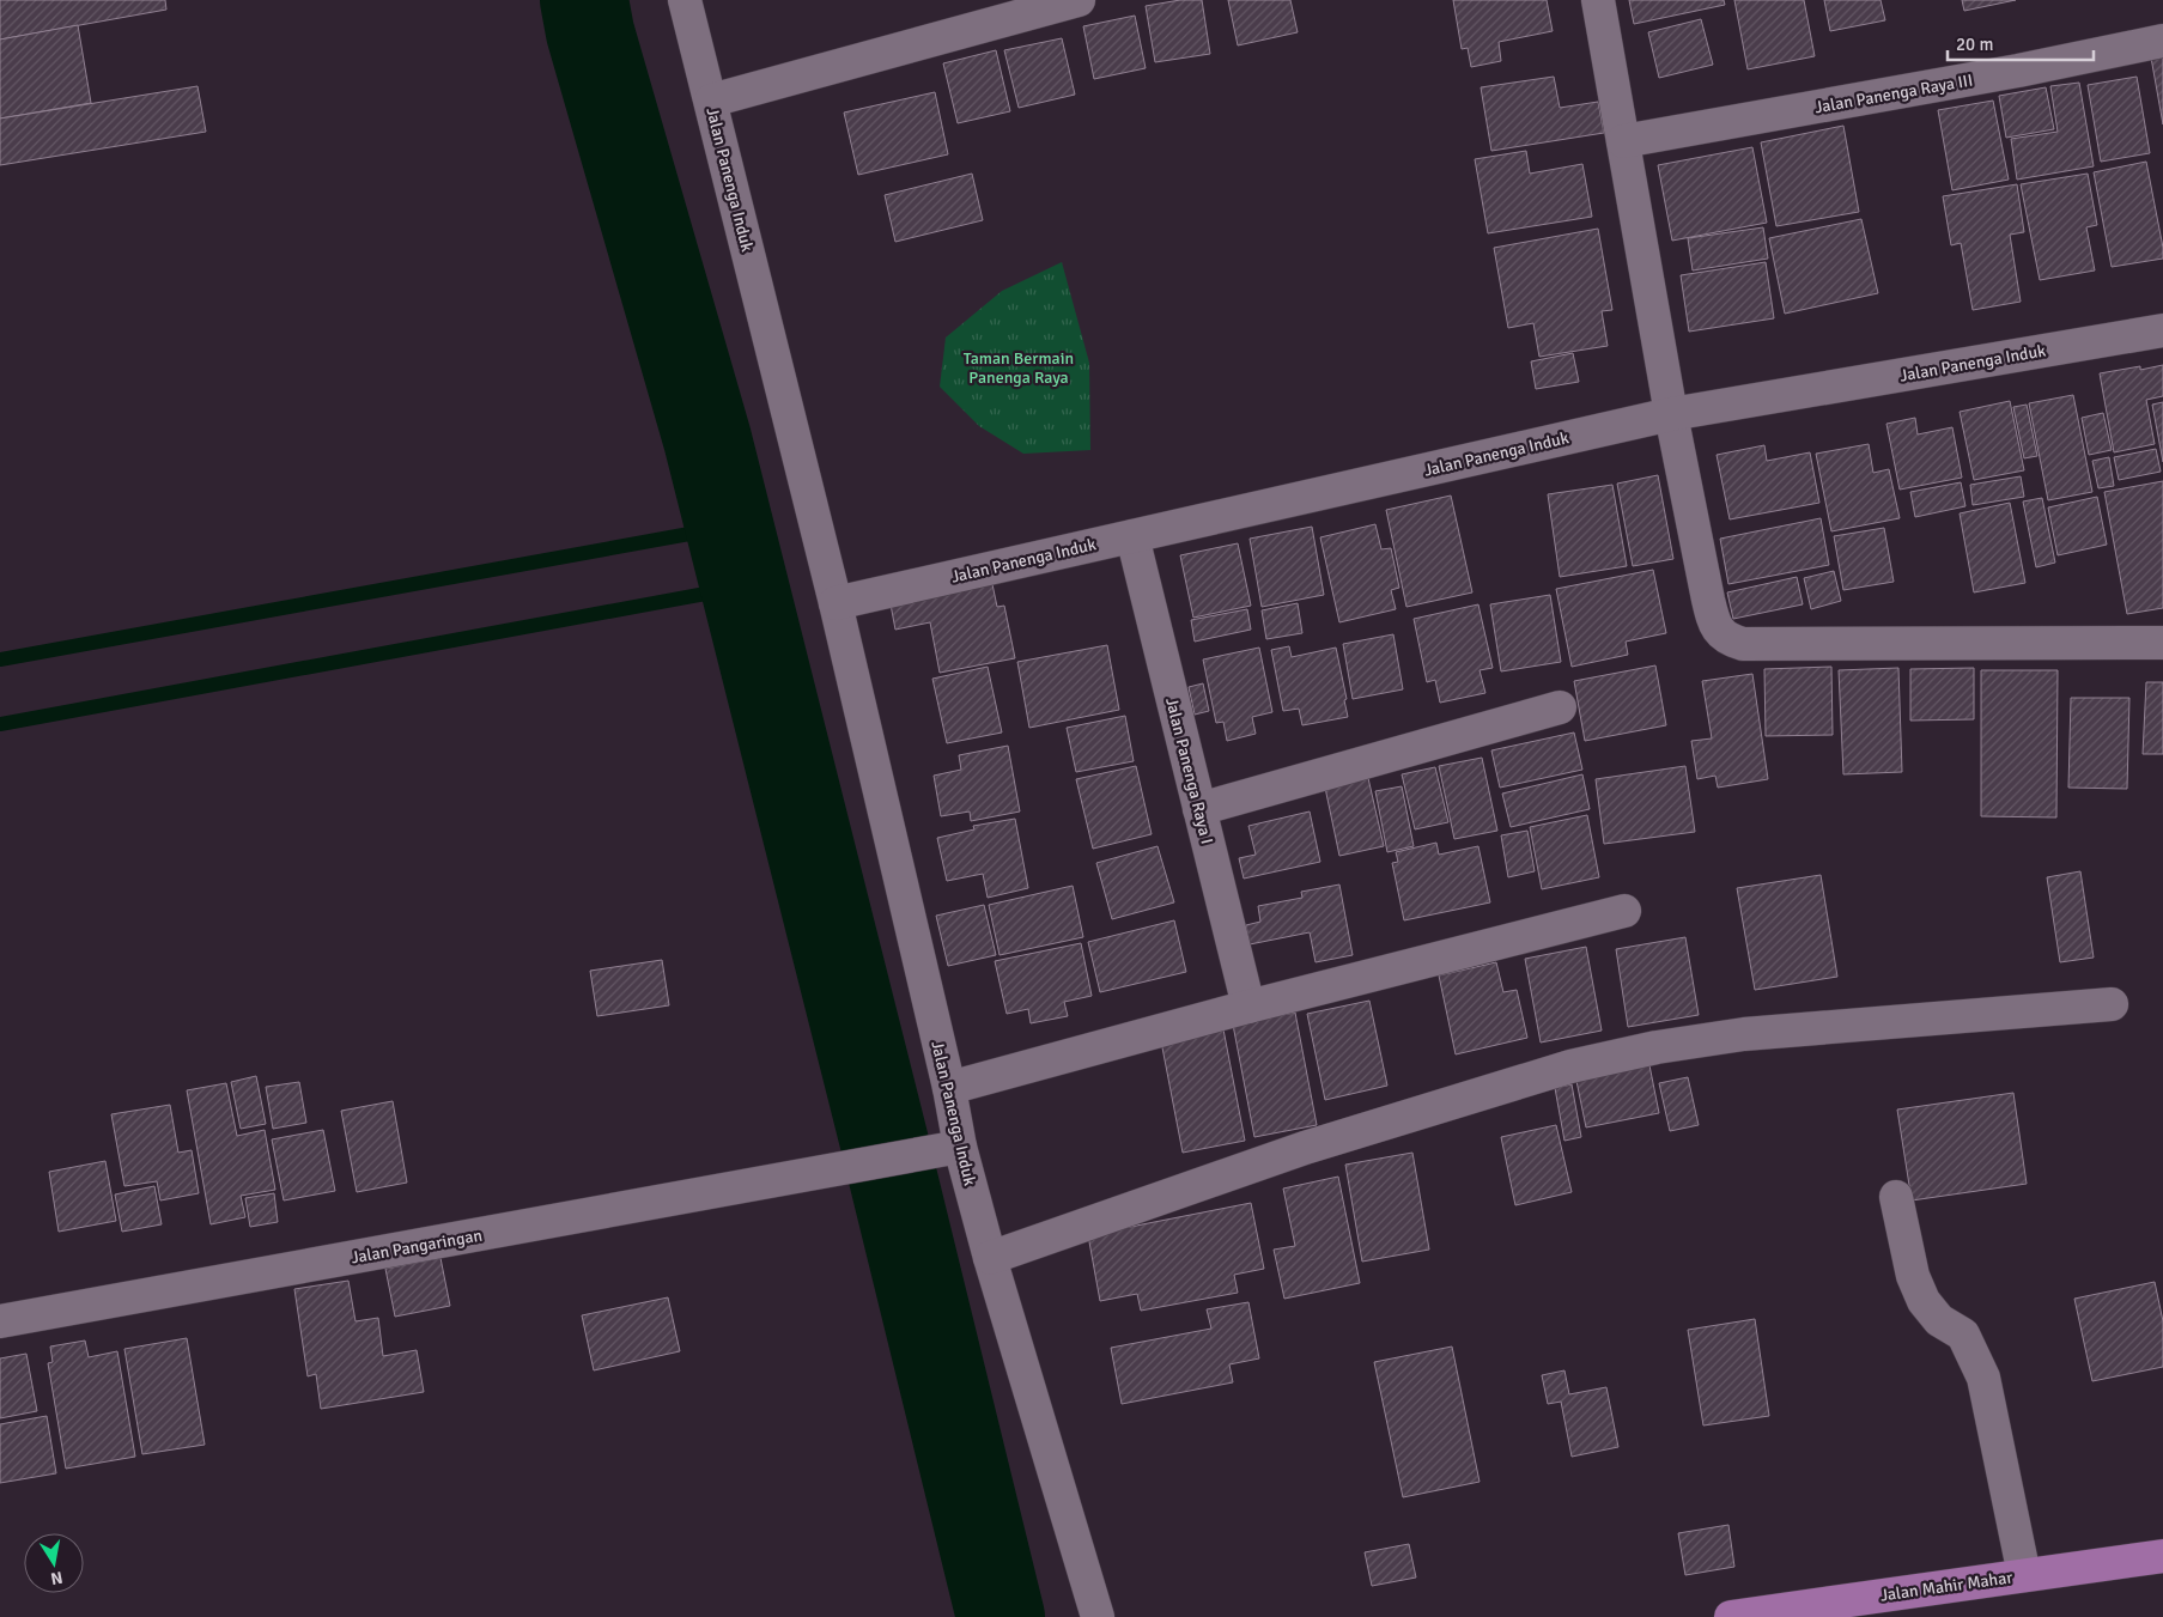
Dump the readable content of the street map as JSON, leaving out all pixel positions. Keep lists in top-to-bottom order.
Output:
{
  "streets": {
    "highway": ["Jalan Mahir Mahar"],
    "street": [
      "Jalan Panenga Raya III",
      "Jalan Panenga Induk",
      "Jalan Panenga Raya I",
      "Jalan Pangaringan"
    ]
  },
  "crossings": [
    ["Jalan Panenga Induk", "Jalan Panenga Raya I"],
    ["Jalan Panenga Induk", "Jalan Pangaringan"]
  ],
  "parks": ["Taman Bermain Panenga Raya"],
  "scale_bar": "20 m",
  "north": "bottom"
}
